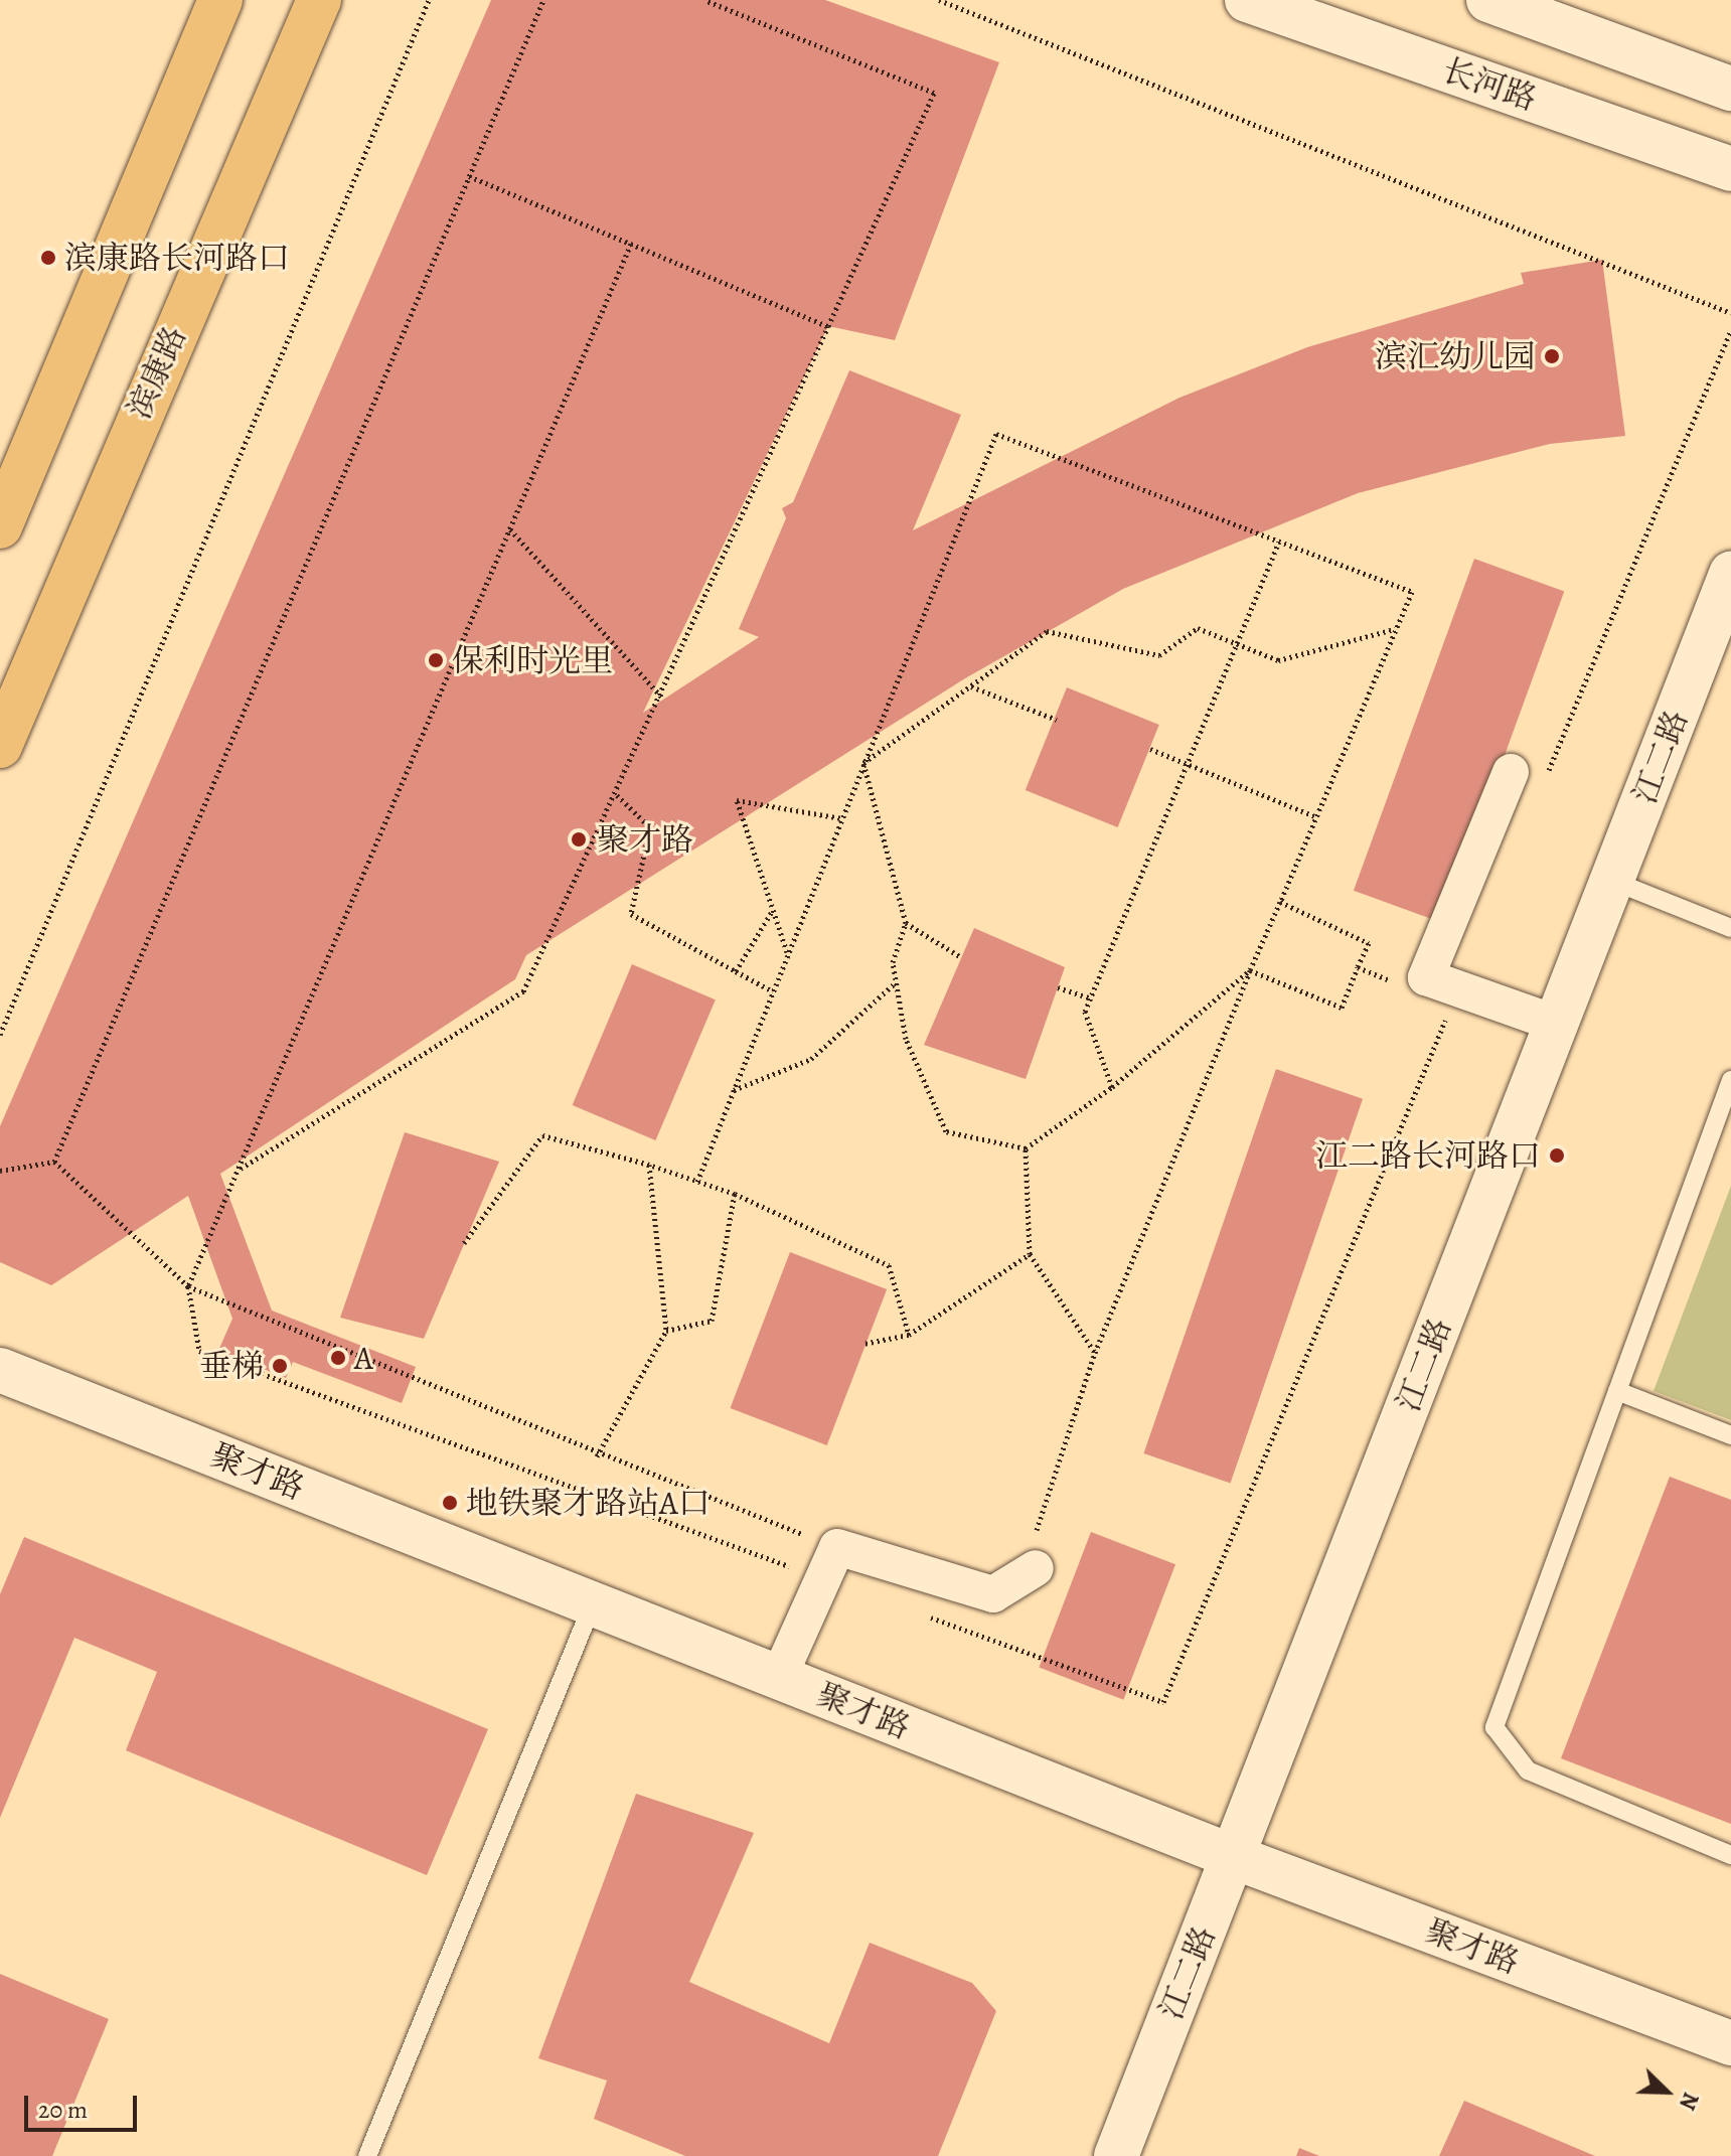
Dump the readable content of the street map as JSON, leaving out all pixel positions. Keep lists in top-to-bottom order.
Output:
{
  "streets": {
    "main road": ["滨康路"],
    "street": ["长河路", "江二路", "聚才路"]
  },
  "crossings": [
    ["江二路", "聚才路"]
  ],
  "places": [
    "滨康路长河路口",
    "滨汇幼儿园",
    "保利时光里",
    "聚才路",
    "江二路长河路口",
    "A",
    "垂梯",
    "地铁聚才路站A口"
  ],
  "scale_bar": "20 m",
  "north": "bottom right"
}
